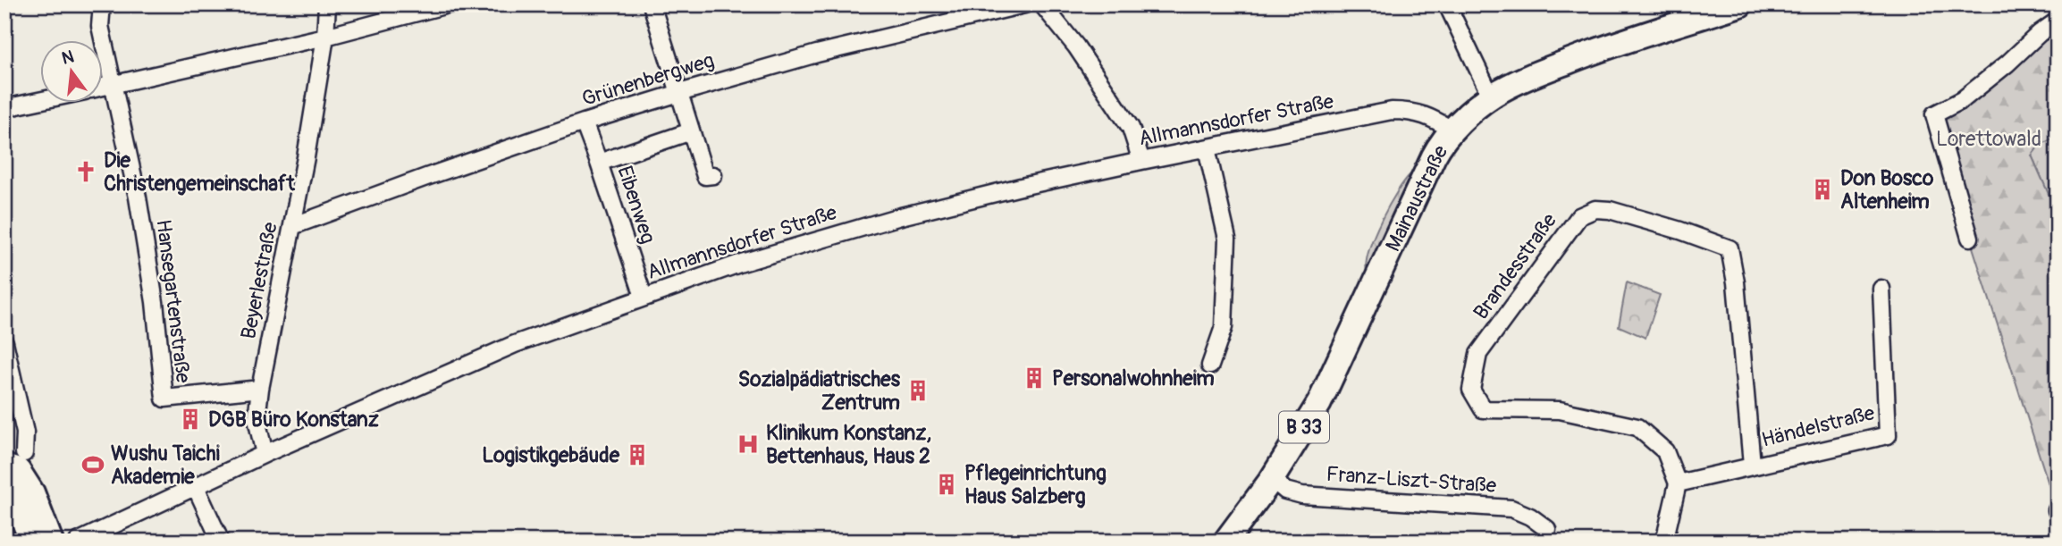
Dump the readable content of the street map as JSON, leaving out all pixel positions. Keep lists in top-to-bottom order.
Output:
{
  "streets": {
    "main road": ["Mainaustraße", "B 33"],
    "street": [
      "Grünenbergweg",
      "Allmannsdorfer Straße",
      "Eibenweg",
      "Brandesstraße",
      "Beyerlestraße",
      "Hansegartenstraße",
      "Händelstraße",
      "Franz-Liszt-Straße"
    ]
  },
  "crossings": [
    ["Grünenbergweg", "Eibenweg"],
    ["Grünenbergweg", "Beyerlestraße"],
    ["Allmannsdorfer Straße", "Mainaustraße"],
    ["Allmannsdorfer Straße", "Eibenweg"],
    ["Allmannsdorfer Straße", "Beyerlestraße"],
    ["Mainaustraße", "Franz-Liszt-Straße"],
    ["Brandesstraße", "Händelstraße"],
    ["Beyerlestraße", "Hansegartenstraße"]
  ],
  "parks": ["Lorettowald"],
  "places": {
    "church": ["Die Christengemeinschaft"],
    "building": [
      "Don Bosco Altenheim",
      "Personalwohnheim",
      "Sozialpädiatrisches Zentrum",
      "DGB Büro Konstanz",
      "Logistikgebäude",
      "Pflegeinrichtung Haus Salzberg"
    ],
    "hospital": ["Klinikum Konstanz, Bettenhaus, Haus 2"],
    "sports": ["Wushu Taichi Akademie"]
  },
  "north": "top"
}
